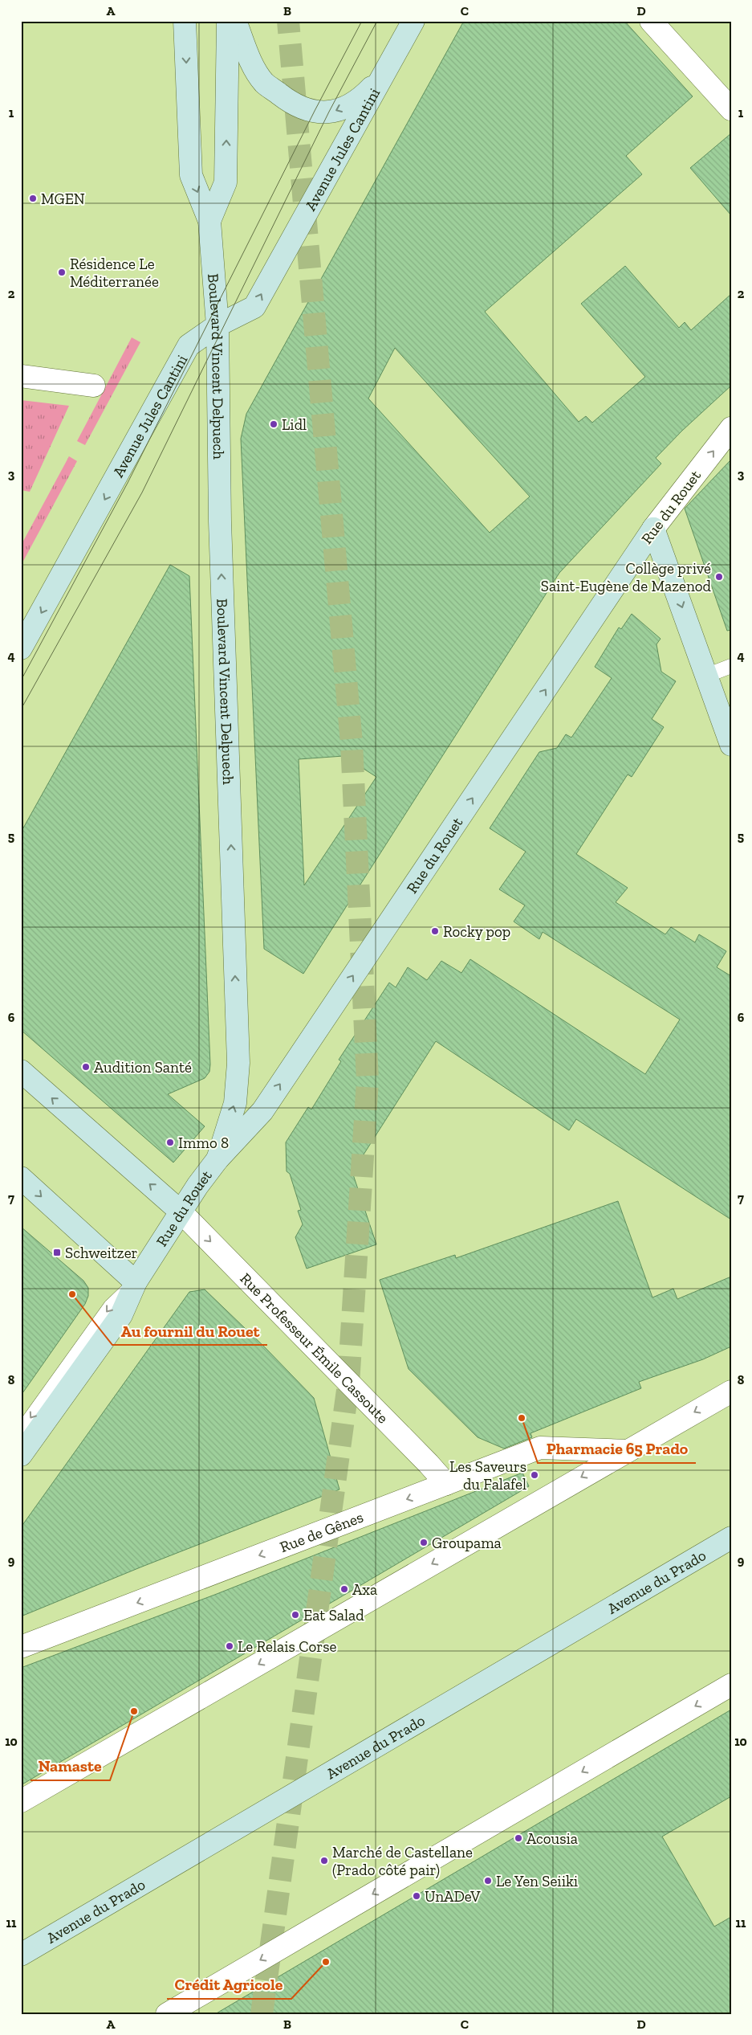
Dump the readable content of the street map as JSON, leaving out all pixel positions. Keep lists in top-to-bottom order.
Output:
{
  "streets": {
    "main road": [
      "Avenue Jules Cantini",
      "Boulevard Vincent Delpuech",
      "Rue du Rouet",
      "Avenue du Prado"
    ],
    "street": ["Rue Professeur Émile Cassoute", "Rue de Gênes"]
  },
  "crossings": [
    ["Avenue Jules Cantini", "Boulevard Vincent Delpuech"],
    ["Boulevard Vincent Delpuech", "Rue du Rouet"],
    ["Rue du Rouet", "Rue Professeur Émile Cassoute"],
    ["Rue Professeur Émile Cassoute", "Rue de Gênes"]
  ],
  "one_way": ["Rue Professeur Émile Cassoute"],
  "places": {
    "other": [
      "MGEN",
      "Résidence Le Méditerranée",
      "Lidl",
      "Collège privé Saint-Eugène de Mazenod",
      "Rocky pop",
      "Audition Santé",
      "Immo 8",
      "Au fournil du Rouet",
      "Pharmacie 65 Prado",
      "Les Saveurs du Falafel",
      "Groupama",
      "Axa",
      "Eat Salad",
      "Le Relais Corse",
      "Namaste",
      "Acousia",
      "Marché de Castellane (Prado côté pair)",
      "Le Yen Seiiki",
      "UnADeV",
      "Crédit Agricole"
    ],
    "transit": ["Schweitzer"]
  },
  "grid": {
    "columns": [
      "A",
      "B",
      "C",
      "D"
    ],
    "rows": [
      "1",
      "2",
      "3",
      "4",
      "5",
      "6",
      "7",
      "8",
      "9",
      "10",
      "11"
    ]
  }
}
